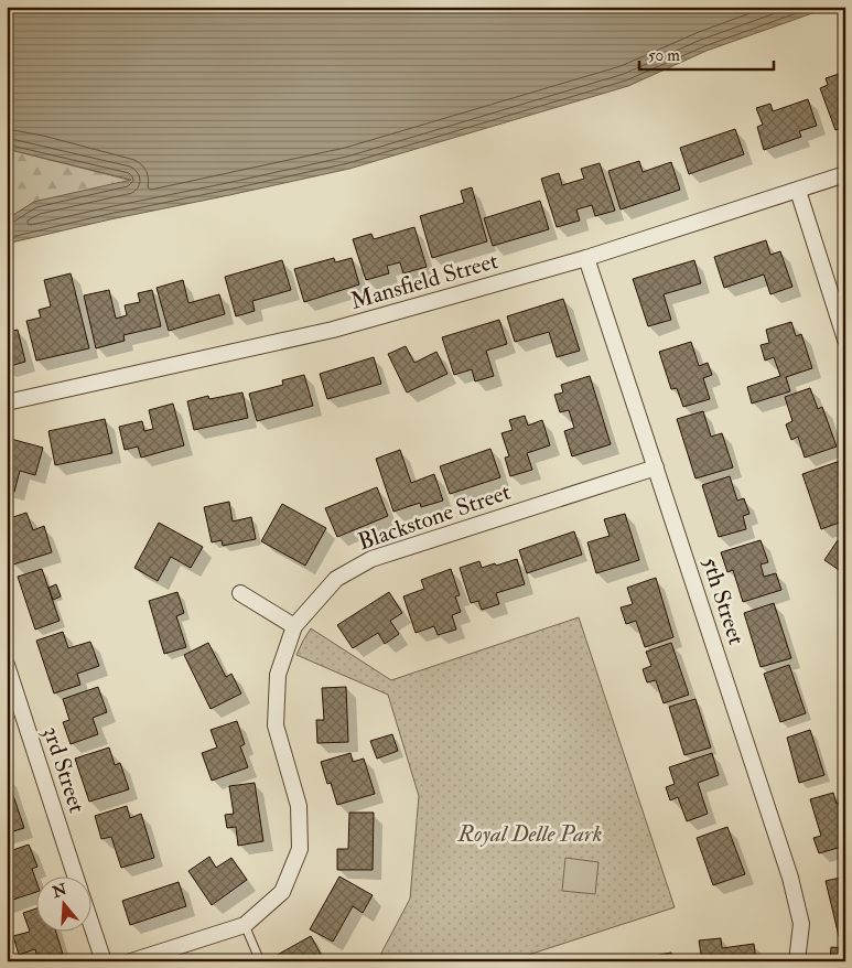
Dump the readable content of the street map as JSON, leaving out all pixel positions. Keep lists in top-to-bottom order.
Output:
{
  "streets": {
    "street": [
      "Mansfield Street",
      "Blackstone Street",
      "5th Street",
      "3rd Street"
    ]
  },
  "crossings": [
    ["Mansfield Street", "5th Street"],
    ["Blackstone Street", "5th Street"]
  ],
  "parks": ["Royal Delle Park"],
  "scale_bar": "50 m",
  "north": "top"
}
